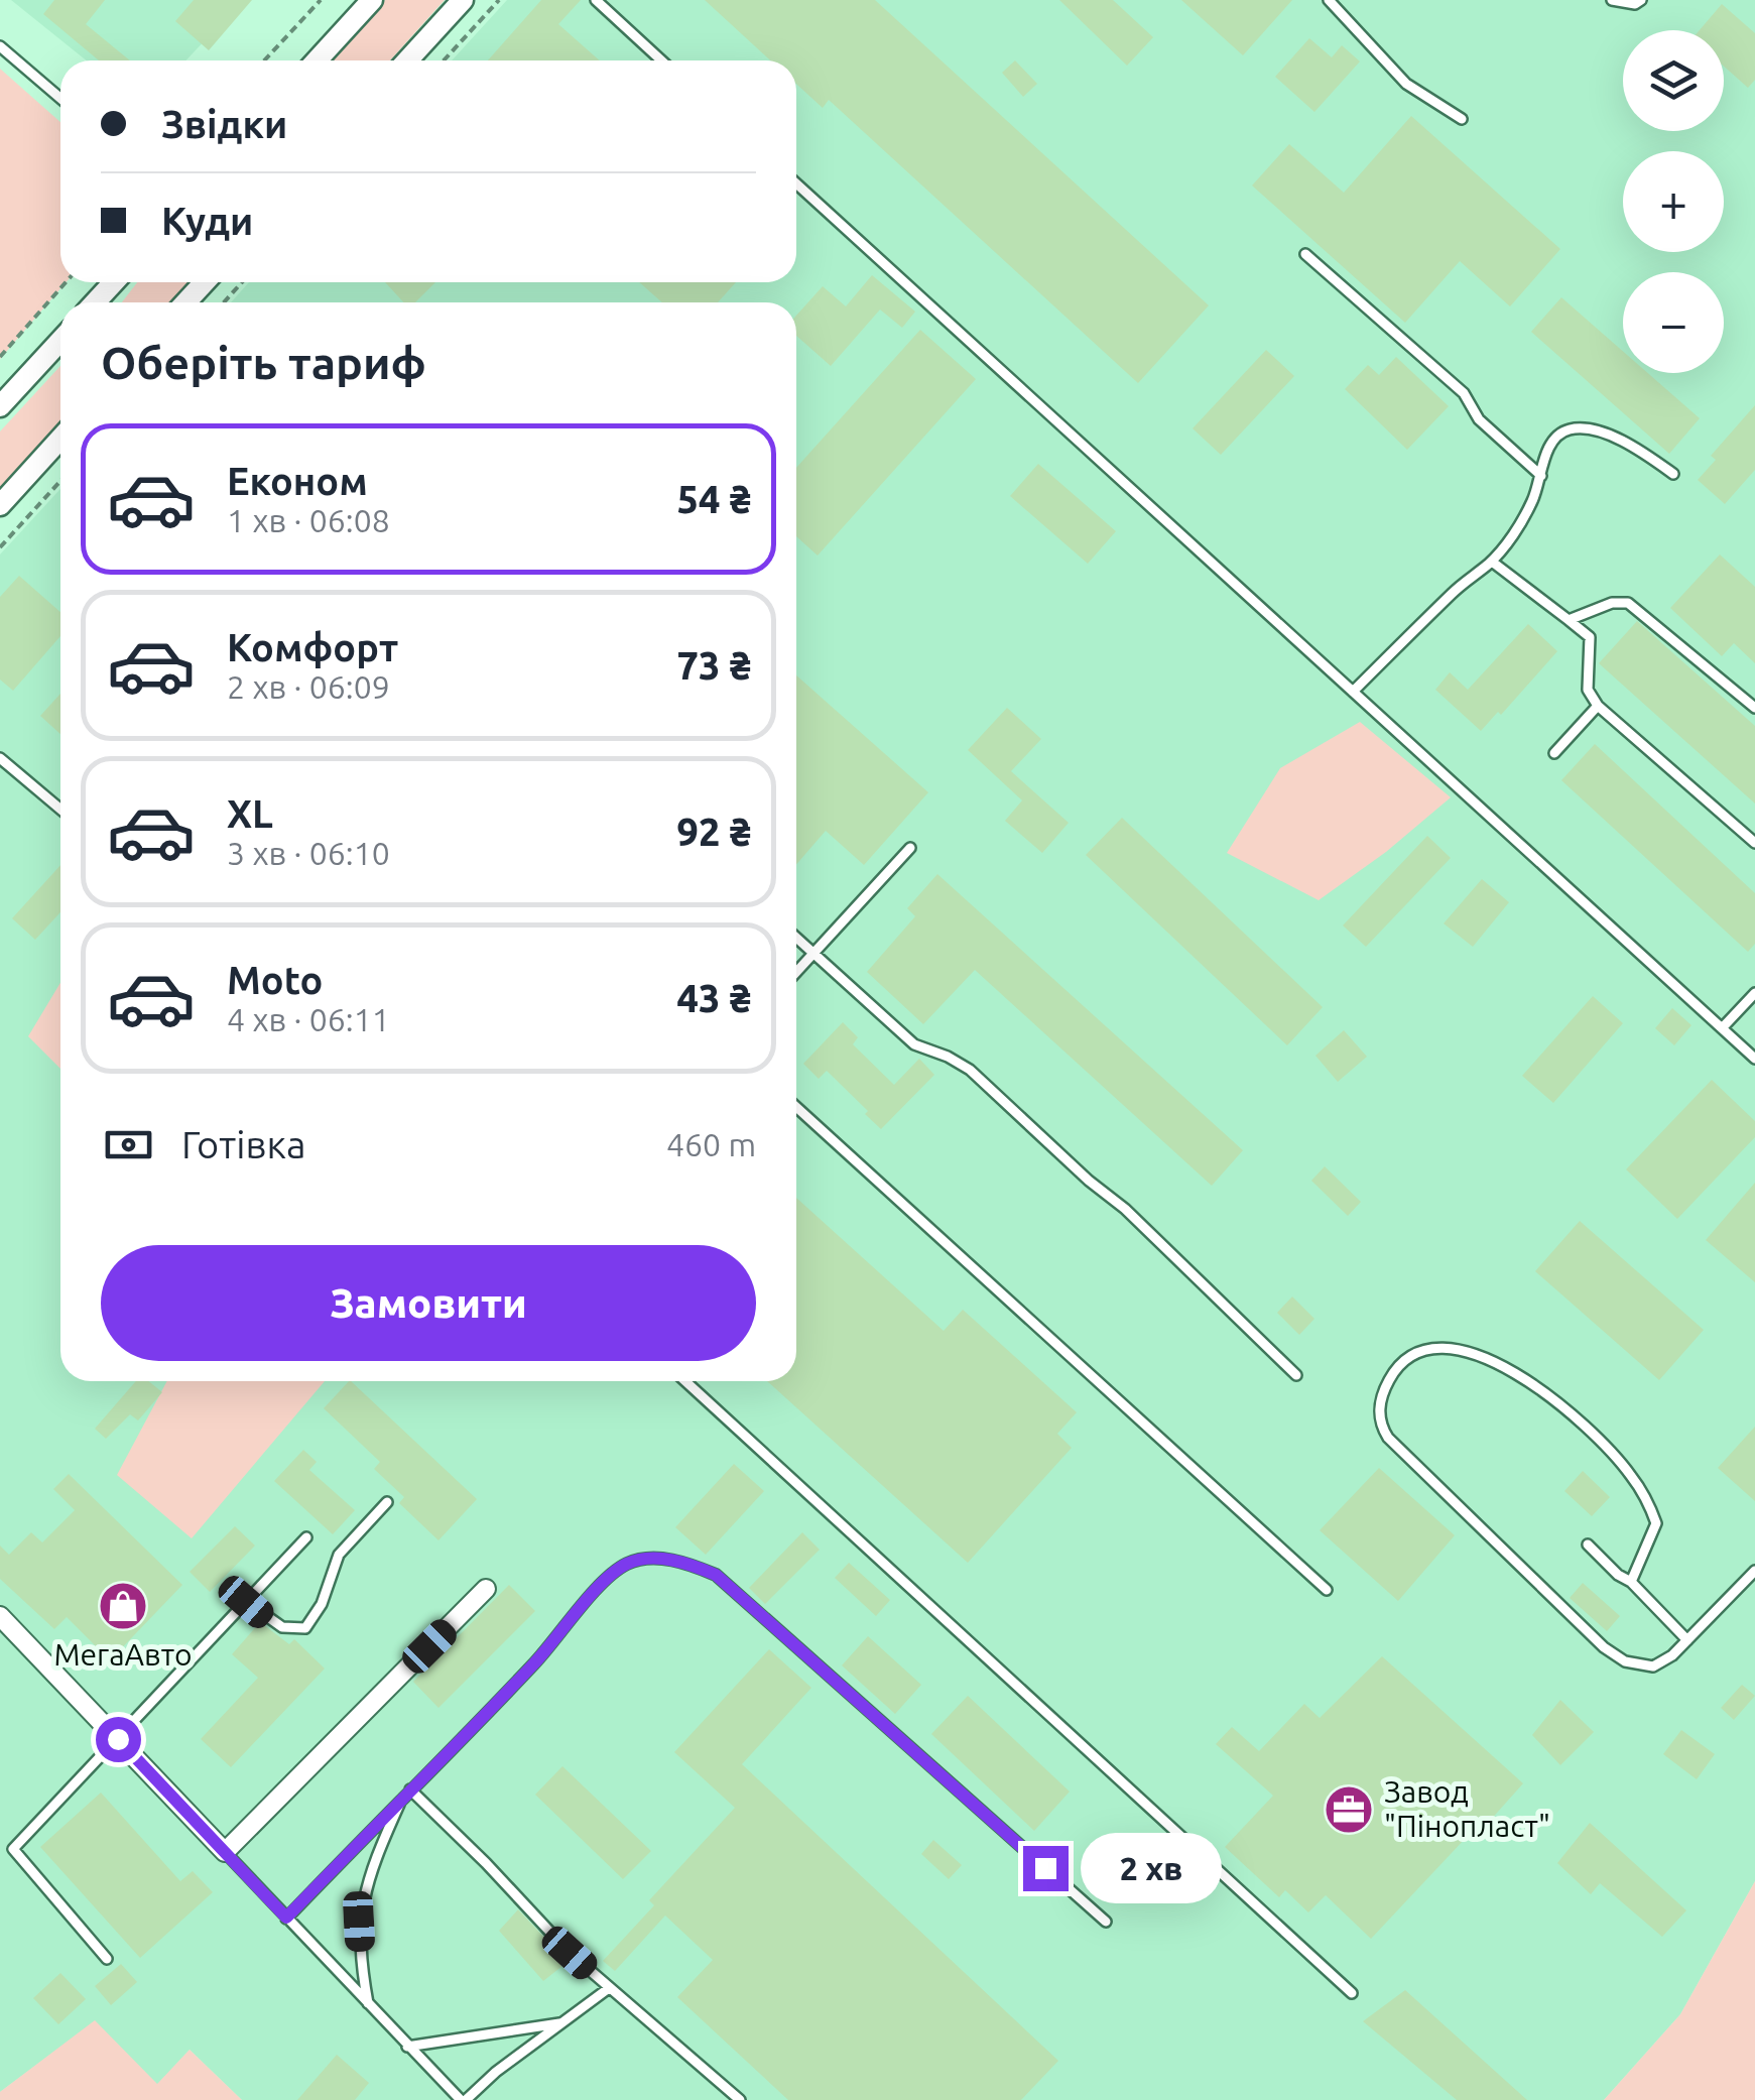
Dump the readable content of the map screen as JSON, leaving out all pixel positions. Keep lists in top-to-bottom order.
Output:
{
  "places": {
    "shop": ["МегаАвто"],
    "office": ["Завод \"Пінопласт\""]
  },
  "page": {
    "map_buttons": ["+", "−"],
    "banner": ["Звідки", "Куди"],
    "heading": "Оберіть тариф",
    "list": [
      {
        "name": "Економ",
        "note": "1 хв · 06:08",
        "value": "54 ₴"
      },
      {
        "name": "Комфорт",
        "note": "2 хв · 06:09",
        "value": "73 ₴"
      },
      {
        "name": "XL",
        "note": "3 хв · 06:10",
        "value": "92 ₴"
      },
      {
        "name": "Moto",
        "note": "4 хв · 06:11",
        "value": "43 ₴"
      }
    ],
    "pay": ["Готівка", "460 m"],
    "buttons": "Замовити",
    "bubble": "2 хв"
  }
}
